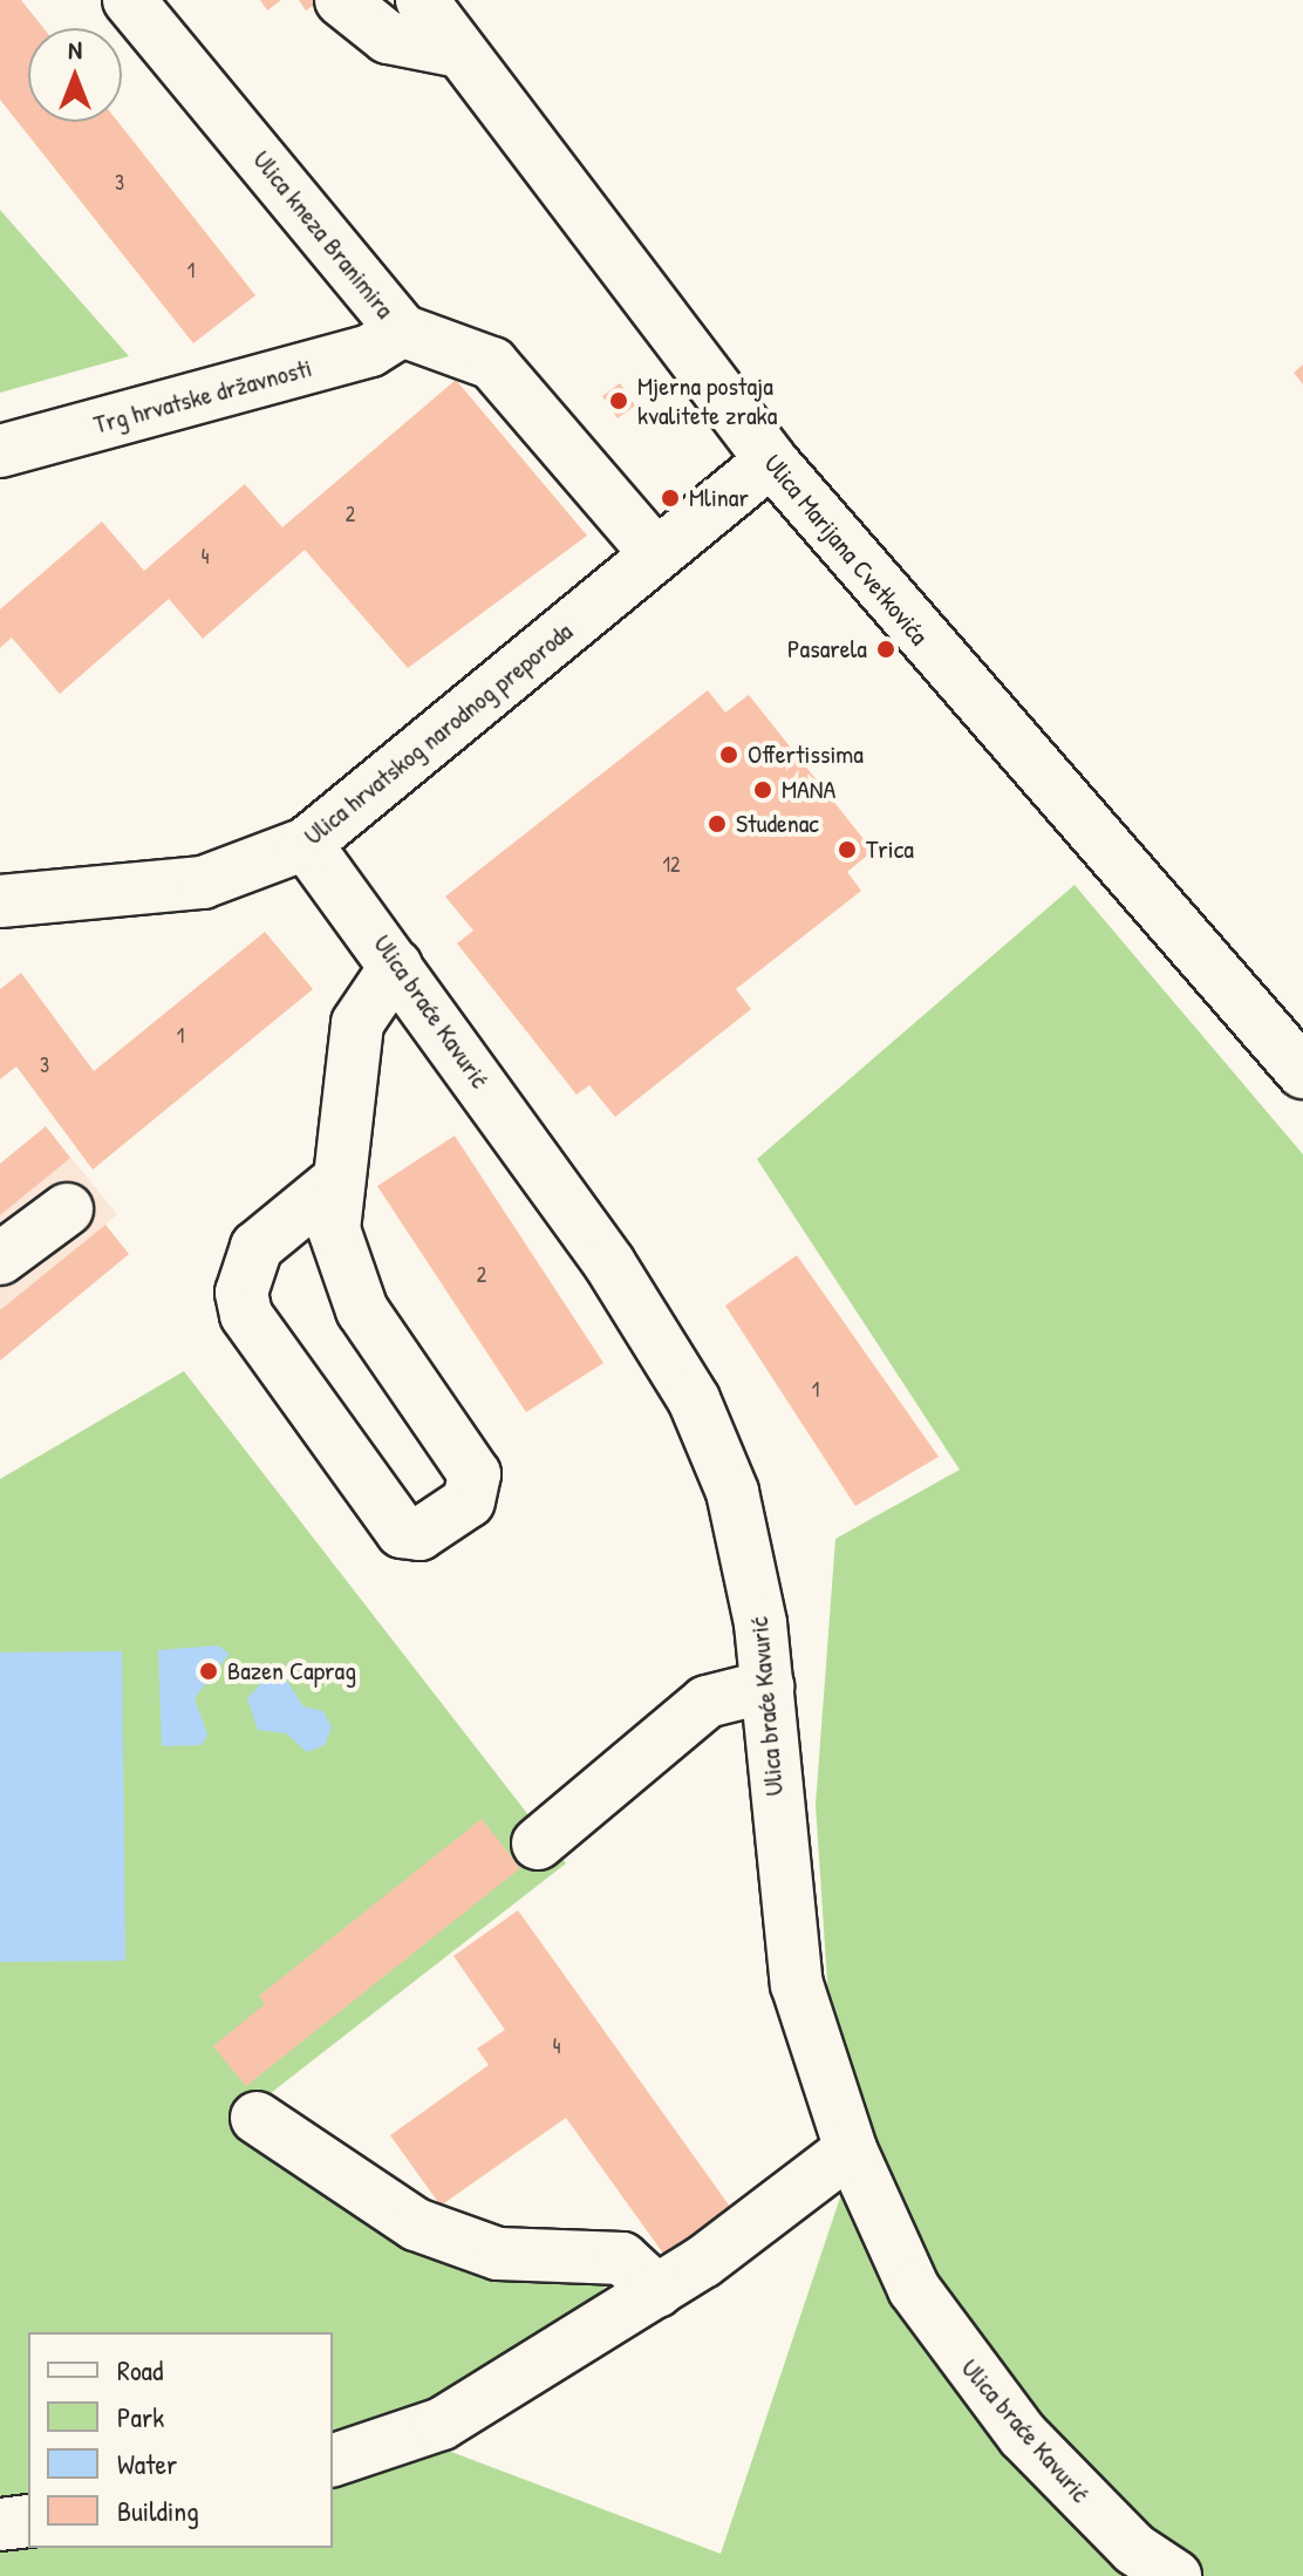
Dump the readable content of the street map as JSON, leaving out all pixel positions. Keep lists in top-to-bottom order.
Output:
{
  "streets": {
    "street": [
      "Ulica kneza Branimira",
      "Trg hrvatske državnosti",
      "Ulica Marijana Cvetkovića",
      "Ulica hrvatskog narodnog preporoda",
      "Ulica braće Kavurić"
    ]
  },
  "crossings": [
    ["Ulica kneza Branimira", "Trg hrvatske državnosti"],
    ["Ulica kneza Branimira", "Ulica hrvatskog narodnog preporoda"],
    ["Ulica Marijana Cvetkovića", "Ulica hrvatskog narodnog preporoda"],
    ["Ulica hrvatskog narodnog preporoda", "Ulica braće Kavurić"]
  ],
  "places": [
    "Mjerna postaja kvalitete zraka",
    "Mlinar",
    "Pasarela",
    "Offertissima",
    "MANA",
    "Studenac",
    "Trica",
    "Bazen Caprag"
  ],
  "house_numbers": [
    "3",
    "1",
    "2",
    "4",
    "12",
    "1",
    "3",
    "2",
    "1",
    "4"
  ],
  "legend": [
    "Road",
    "Park",
    "Water",
    "Building"
  ],
  "north": "top"
}
